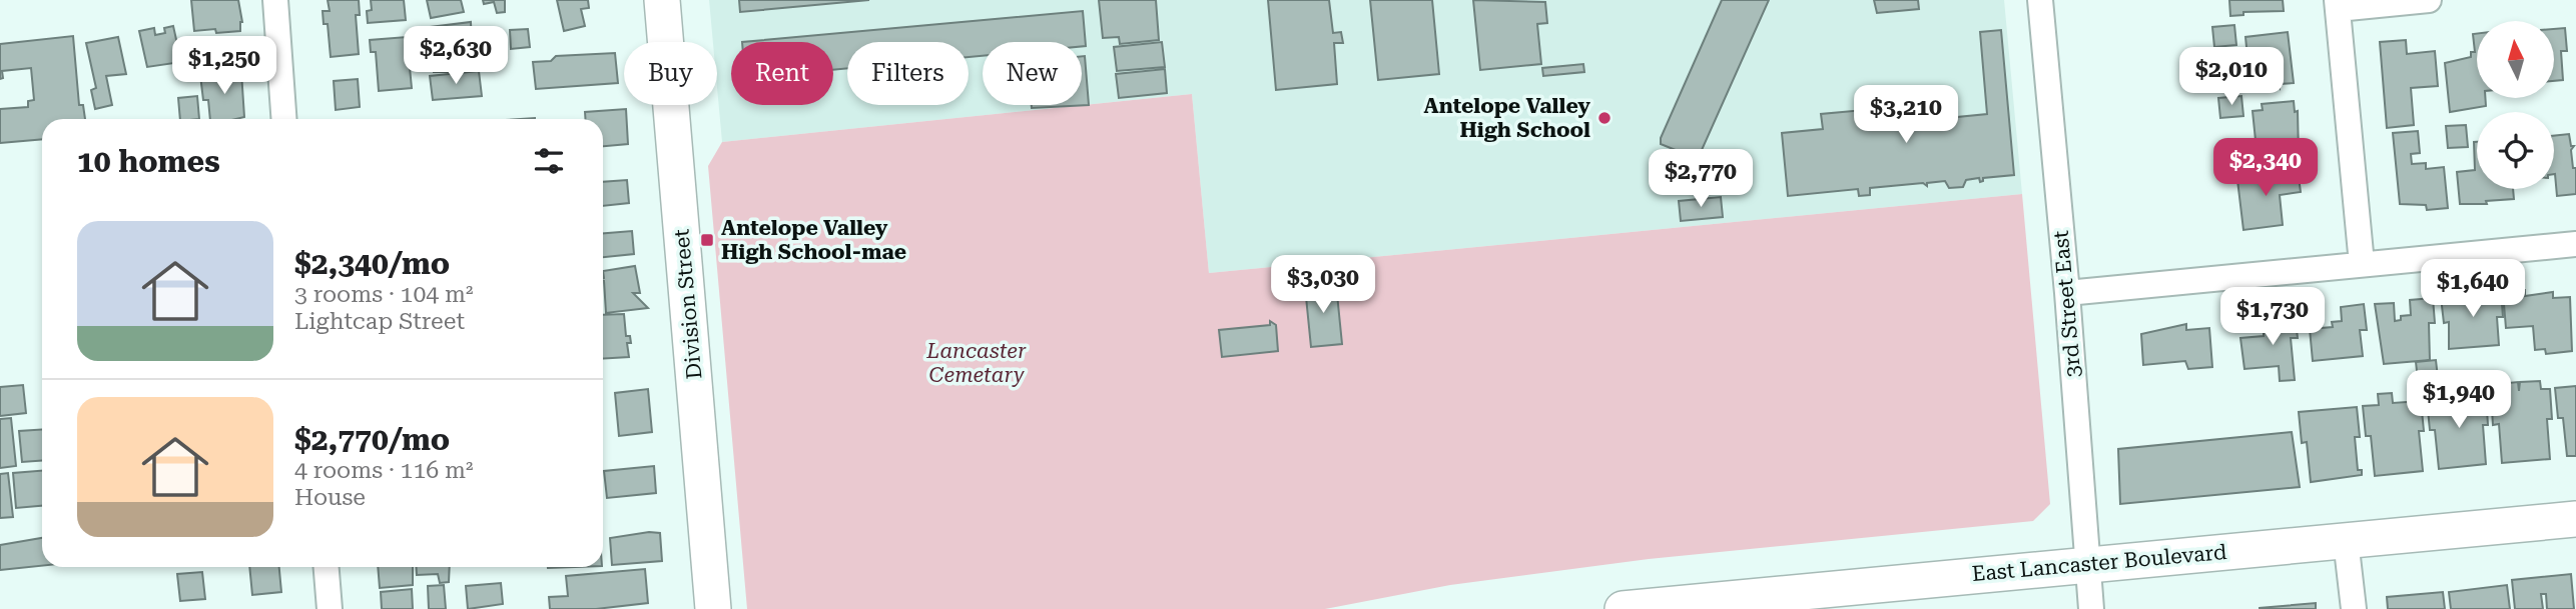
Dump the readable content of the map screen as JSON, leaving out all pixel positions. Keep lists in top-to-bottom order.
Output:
{
  "streets": {
    "main road": ["Division Street", "East Lancaster Boulevard"],
    "street": ["3rd Street East"]
  },
  "crossings": [
    ["3rd Street East", "East Lancaster Boulevard"]
  ],
  "parks": ["Lancaster Cemetary"],
  "places": {
    "other": ["Antelope Valley High School"],
    "transit": ["Antelope Valley High School-mae"]
  },
  "north": "top",
  "page": {
    "price": [
      "$2,630",
      "$1,250",
      "$2,010",
      "$3,210",
      "$2,340",
      "$2,770",
      "$3,030",
      "$1,640",
      "$1,730",
      "$1,940"
    ],
    "chip": [
      "Buy",
      "Rent",
      "Filters",
      "New"
    ],
    "heading": "10 homes",
    "list": [
      {
        "name": "$2,340/mo",
        "note": "3 rooms · 104 m² · Lightcap Street"
      },
      {
        "name": "$2,770/mo",
        "note": "4 rooms · 116 m² · House"
      }
    ]
  }
}
